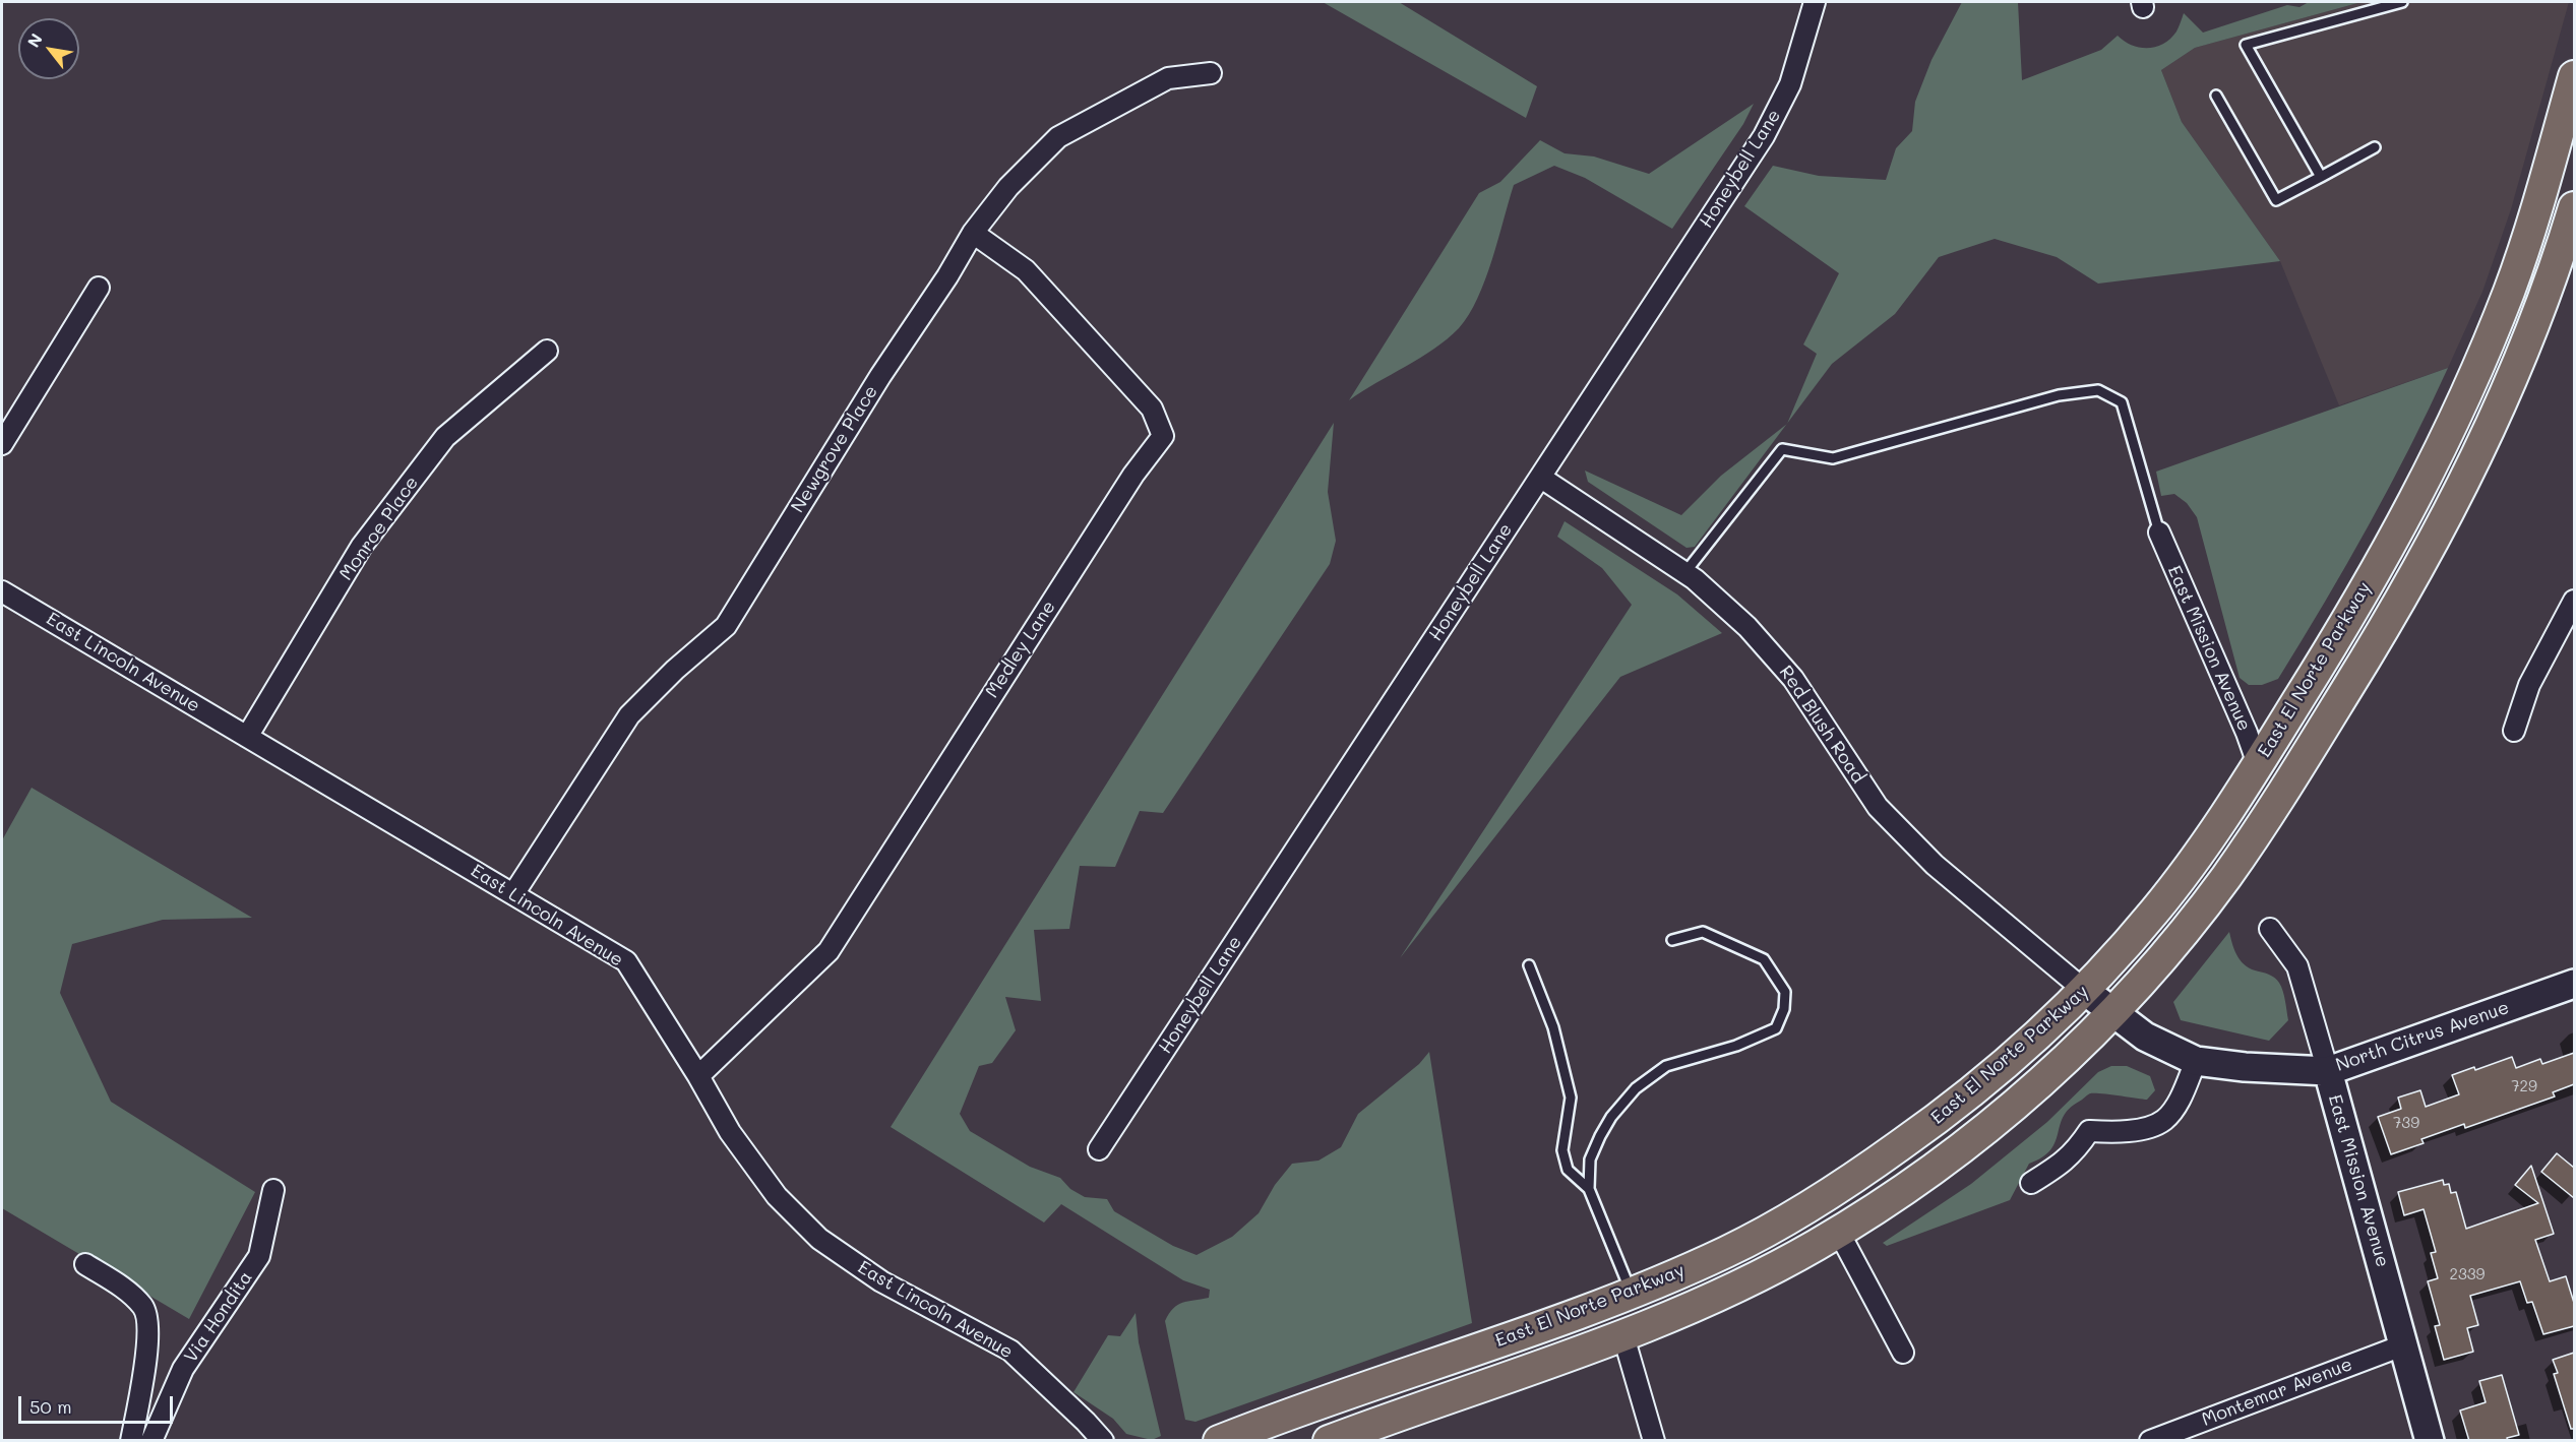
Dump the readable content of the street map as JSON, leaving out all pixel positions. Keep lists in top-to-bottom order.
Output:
{
  "streets": {
    "main road": ["East Mission Avenue", "East El Norte Parkway", "North Citrus Avenue"],
    "street": [
      "Honeybell Lane",
      "Newgrove Place",
      "Monroe Place",
      "Medley Lane",
      "East Lincoln Avenue",
      "Red Blush Road",
      "Via Hondita",
      "Montemar Avenue"
    ]
  },
  "crossings": [
    ["Honeybell Lane", "Red Blush Road"],
    ["Newgrove Place", "Medley Lane"],
    ["Newgrove Place", "East Lincoln Avenue"],
    ["Monroe Place", "East Lincoln Avenue"],
    ["East Mission Avenue", "East El Norte Parkway"],
    ["East Mission Avenue", "North Citrus Avenue"],
    ["East Mission Avenue", "Montemar Avenue"],
    ["Medley Lane", "East Lincoln Avenue"],
    ["East El Norte Parkway", "Red Blush Road"],
    ["East El Norte Parkway", "North Citrus Avenue"],
    ["Red Blush Road", "North Citrus Avenue"]
  ],
  "house_numbers": ["729", "739", "2339"],
  "scale_bar": "50 m",
  "north": "top left"
}
